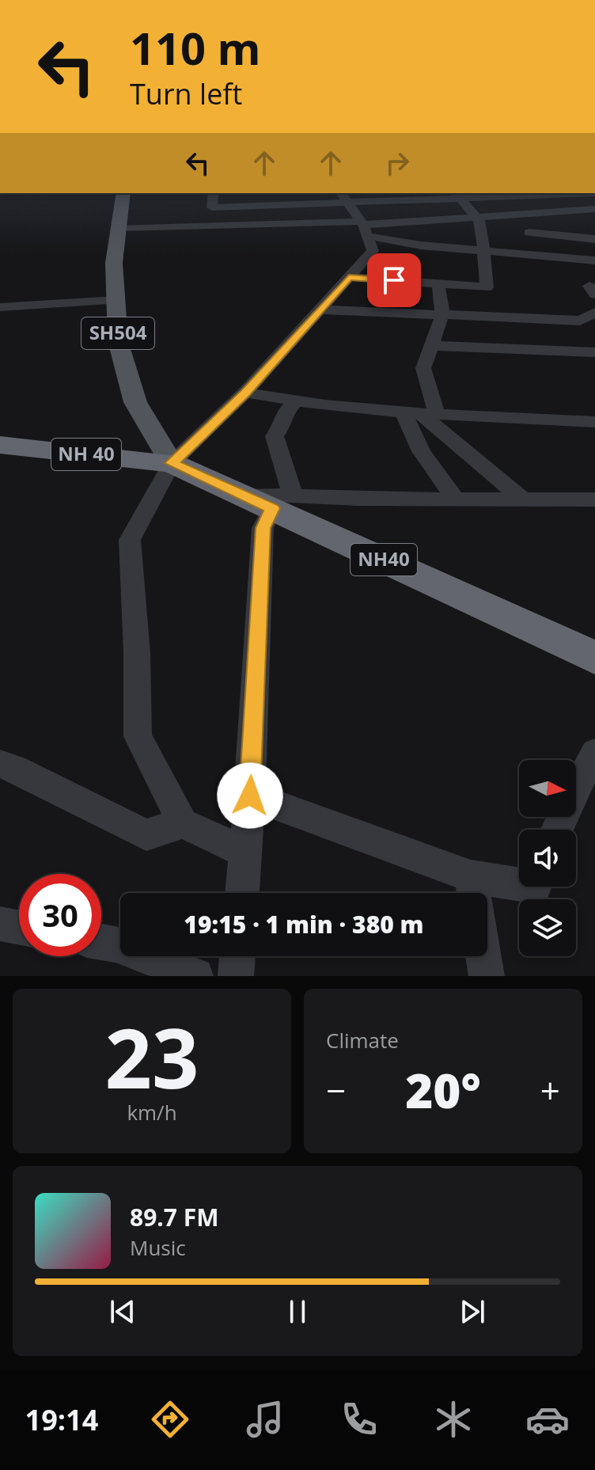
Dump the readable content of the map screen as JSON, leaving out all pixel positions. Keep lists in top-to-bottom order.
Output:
{
  "streets": {
    "highway": ["NH 40", "NH40"],
    "main road": ["SH504"]
  },
  "crossings": [
    ["SH504", "NH 40"],
    ["SH504", "NH40"],
    ["NH 40", "NH40"]
  ],
  "north": "right",
  "page": {
    "turn": ["110 m", "Turn left"],
    "limit": "30",
    "trip": "19:15 · 1 min · 380 m",
    "tile": [
      ["23", "km/h"],
      "Climate"
    ],
    "heat": ["−", "20°", "+"],
    "song": ["89.7 FM", "Music"],
    "tabs": "19:14"
  }
}
